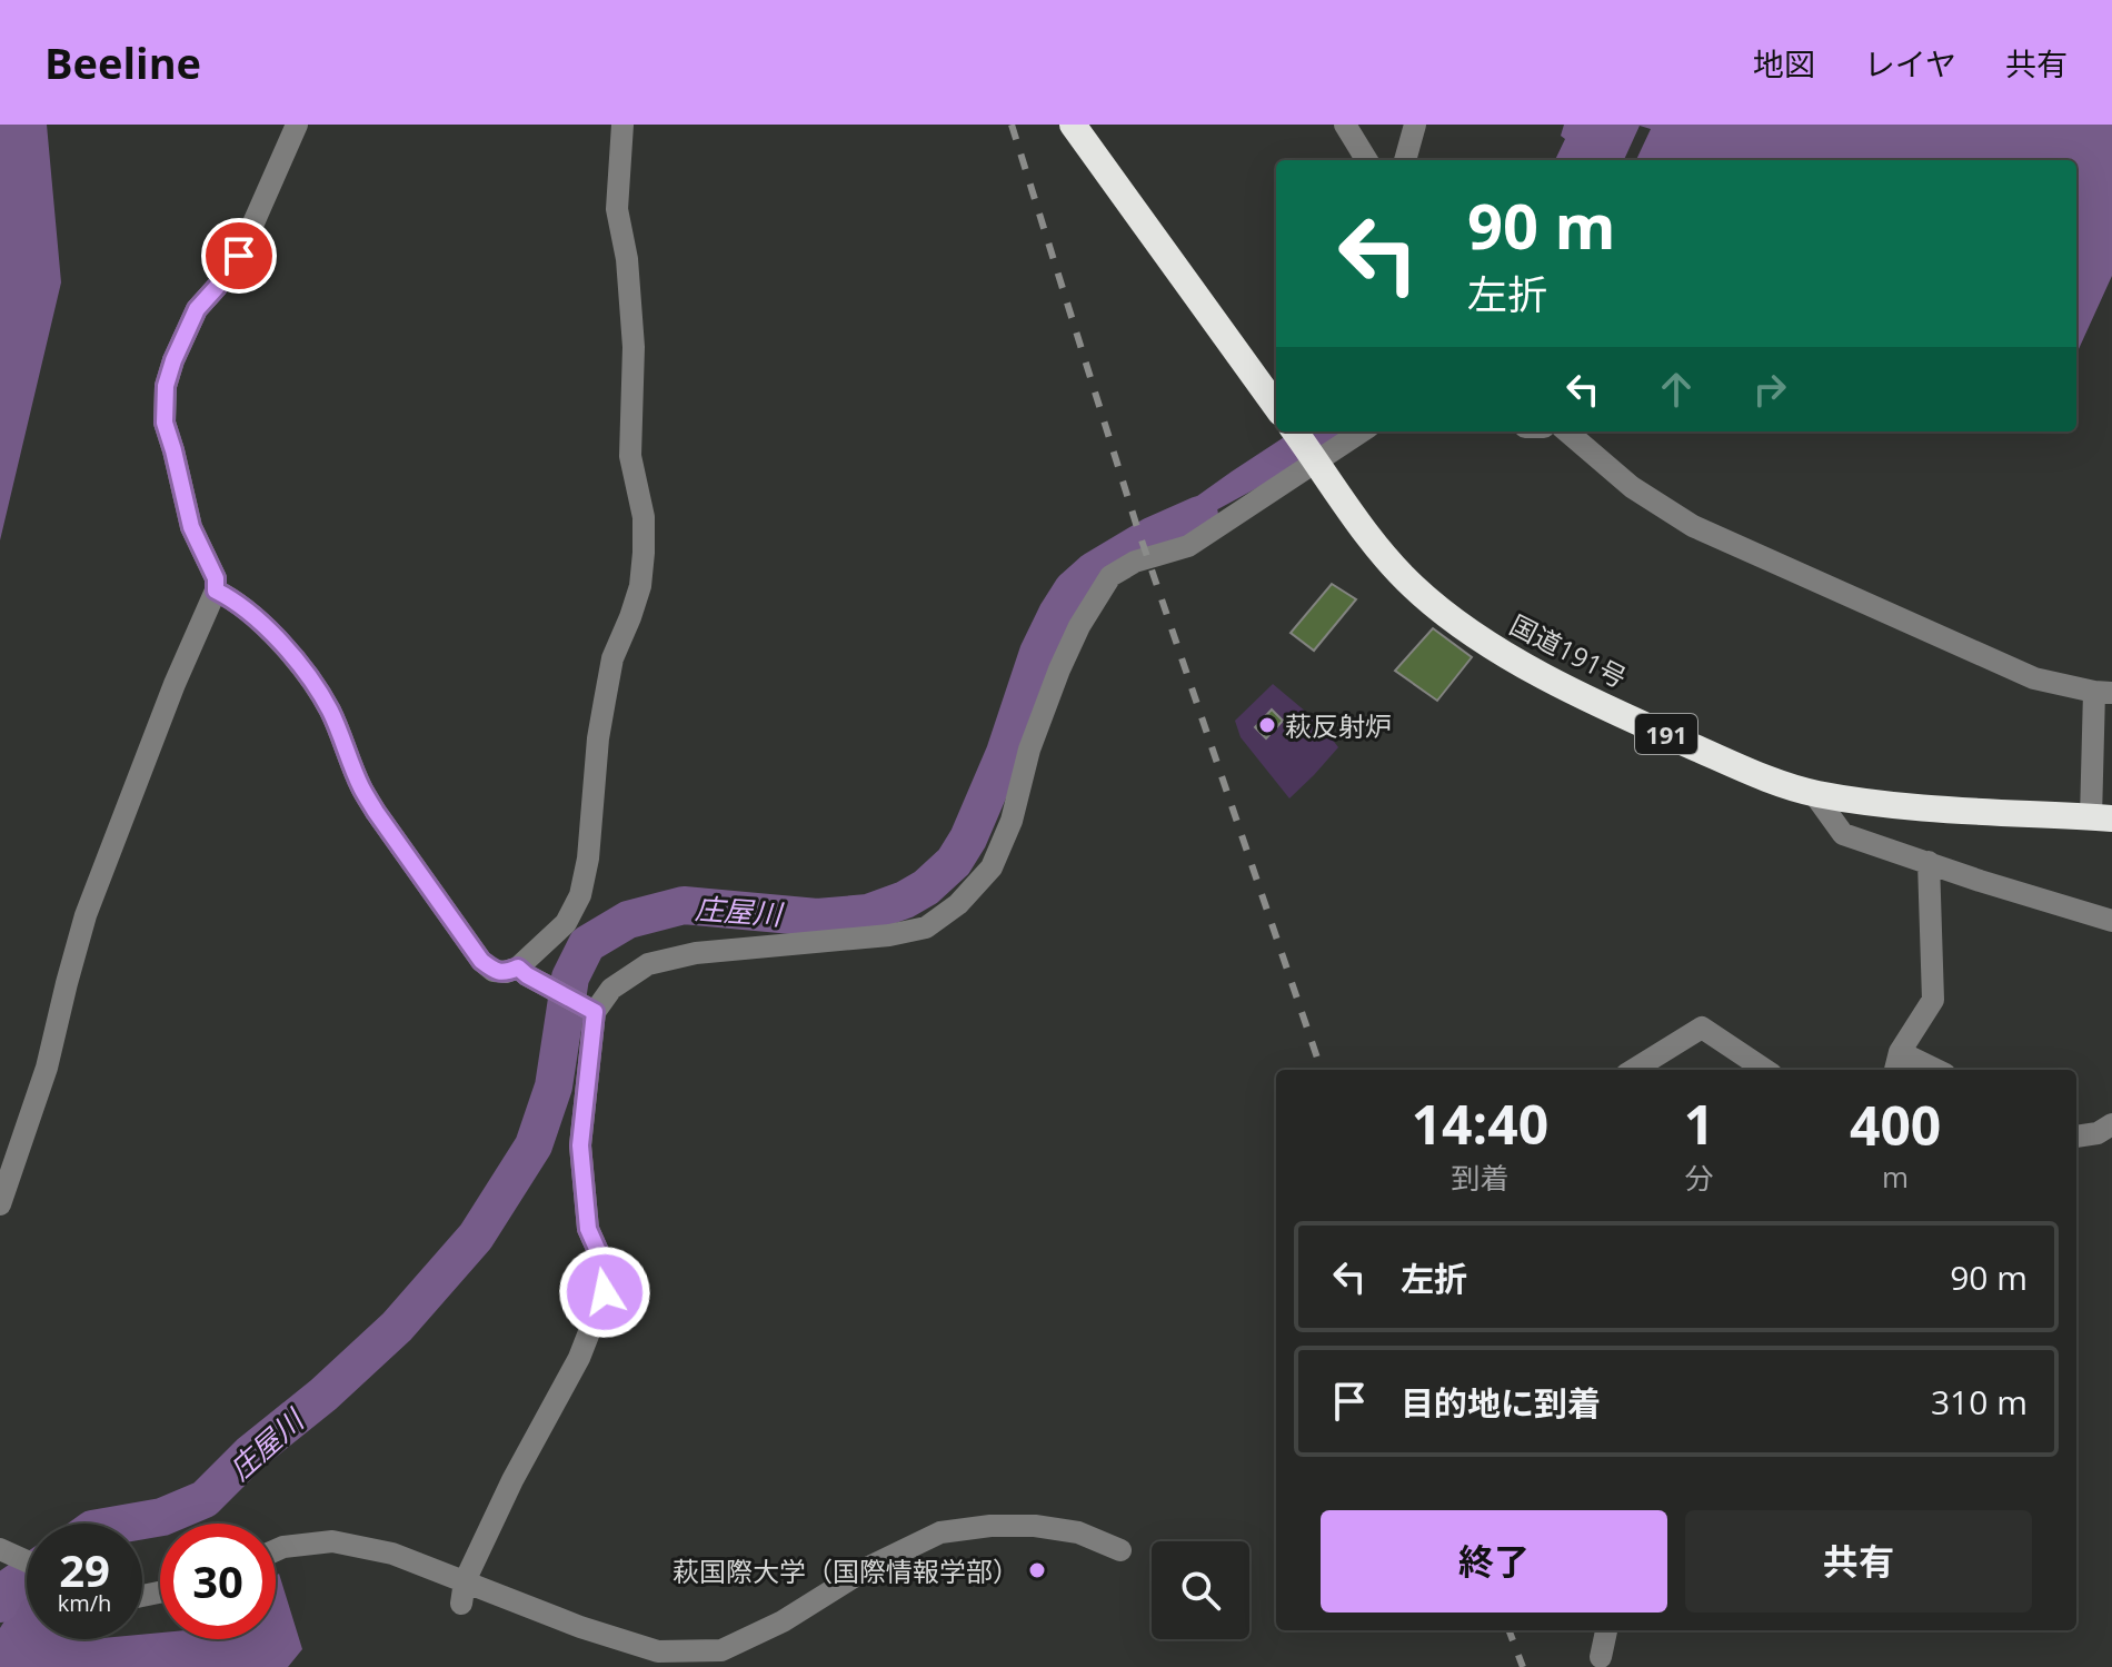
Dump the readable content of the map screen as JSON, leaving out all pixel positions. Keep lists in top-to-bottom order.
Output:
{
  "streets": {
    "highway": ["国道191号", "191"]
  },
  "water": ["庄屋川"],
  "places": ["萩反射炉", "萩国際大学（国際情報学部）"],
  "page": {
    "header": "Beeline",
    "nav": ["地図", "レイヤ", "共有"],
    "turn": ["90 m", "左折"],
    "eta": [
      "14:40",
      "到着",
      "1",
      "分",
      "400",
      "m"
    ],
    "list": [
      {
        "name": "左折",
        "value": "90 m"
      },
      {
        "name": "目的地に到着",
        "value": "310 m"
      }
    ],
    "buttons": ["終了", "共有"],
    "speed": "29 km/h",
    "limit": "30"
  }
}
